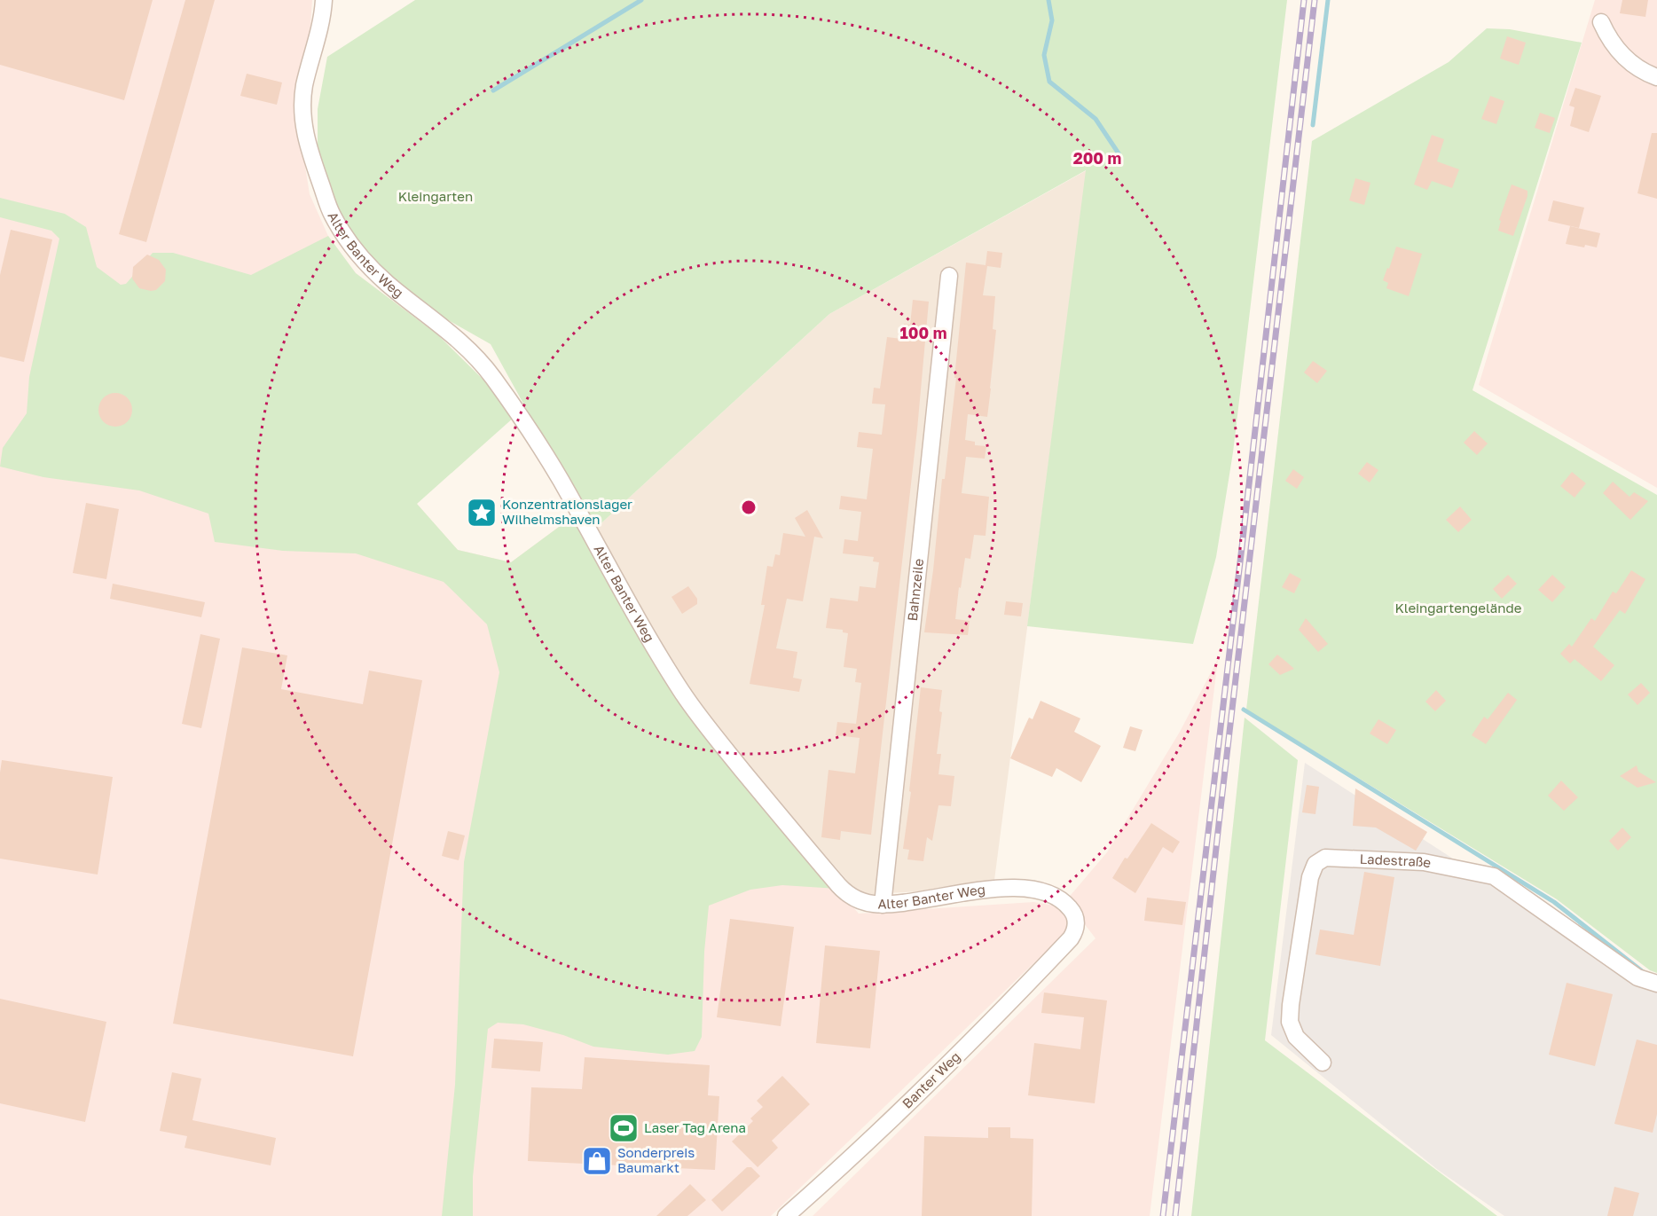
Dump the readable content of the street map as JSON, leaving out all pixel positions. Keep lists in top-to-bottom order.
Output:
{
  "streets": {
    "street": [
      "Alter Banter Weg",
      "Bahnzeile",
      "Ladestraße",
      "Banter Weg"
    ]
  },
  "crossings": [
    ["Alter Banter Weg", "Bahnzeile"],
    ["Alter Banter Weg", "Banter Weg"]
  ],
  "parks": ["Kleingarten", "Kleingartengelände"],
  "places": {
    "place": ["Konzentrationslager Wilhelmshaven"],
    "sports": ["Laser Tag Arena"],
    "shop": ["Sonderpreis Baumarkt"]
  },
  "rings": ["200 m", "100 m"]
}
